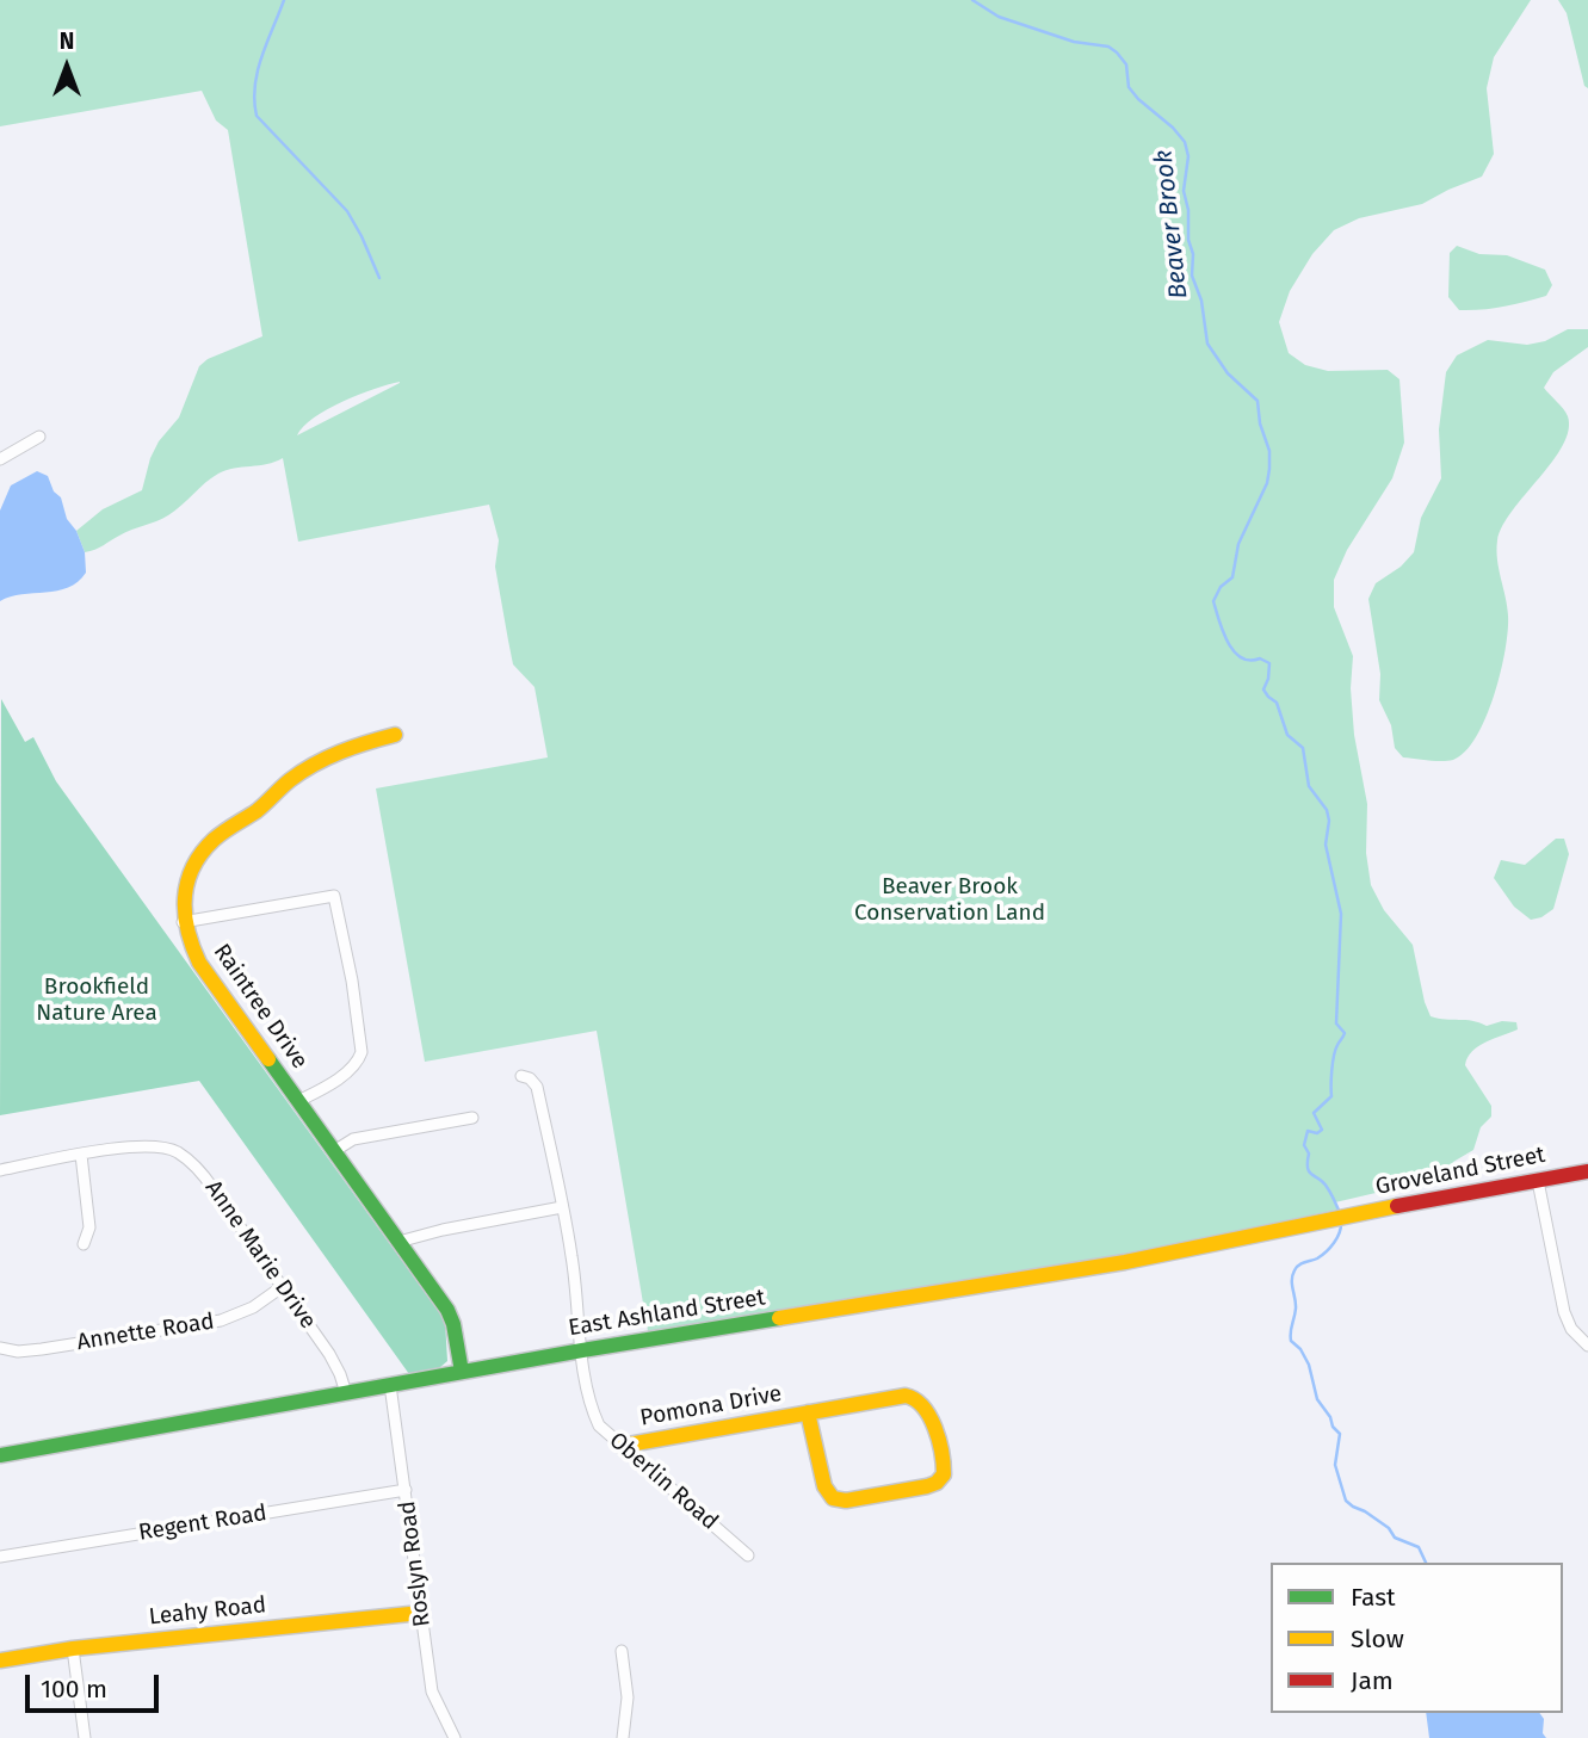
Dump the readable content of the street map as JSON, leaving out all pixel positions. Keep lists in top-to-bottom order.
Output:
{
  "streets": {
    "street": [
      "Raintree Drive",
      "Groveland Street",
      "Anne Marie Drive",
      "East Ashland Street",
      "Annette Road",
      "Pomona Drive",
      "Oberlin Road",
      "Regent Road",
      "Roslyn Road",
      "Leahy Road"
    ]
  },
  "crossings": [
    ["Raintree Drive", "East Ashland Street"],
    ["Groveland Street", "East Ashland Street"],
    ["Anne Marie Drive", "East Ashland Street"],
    ["Anne Marie Drive", "Annette Road"],
    ["East Ashland Street", "Oberlin Road"],
    ["East Ashland Street", "Roslyn Road"],
    ["Pomona Drive", "Oberlin Road"],
    ["Regent Road", "Roslyn Road"],
    ["Roslyn Road", "Leahy Road"]
  ],
  "water": ["Beaver Brook"],
  "parks": ["Beaver Brook Conservation Land", "Brookfield Nature Area"],
  "legend": ["Fast", "Slow", "Jam"],
  "scale_bar": "100 m",
  "north": "top"
}
